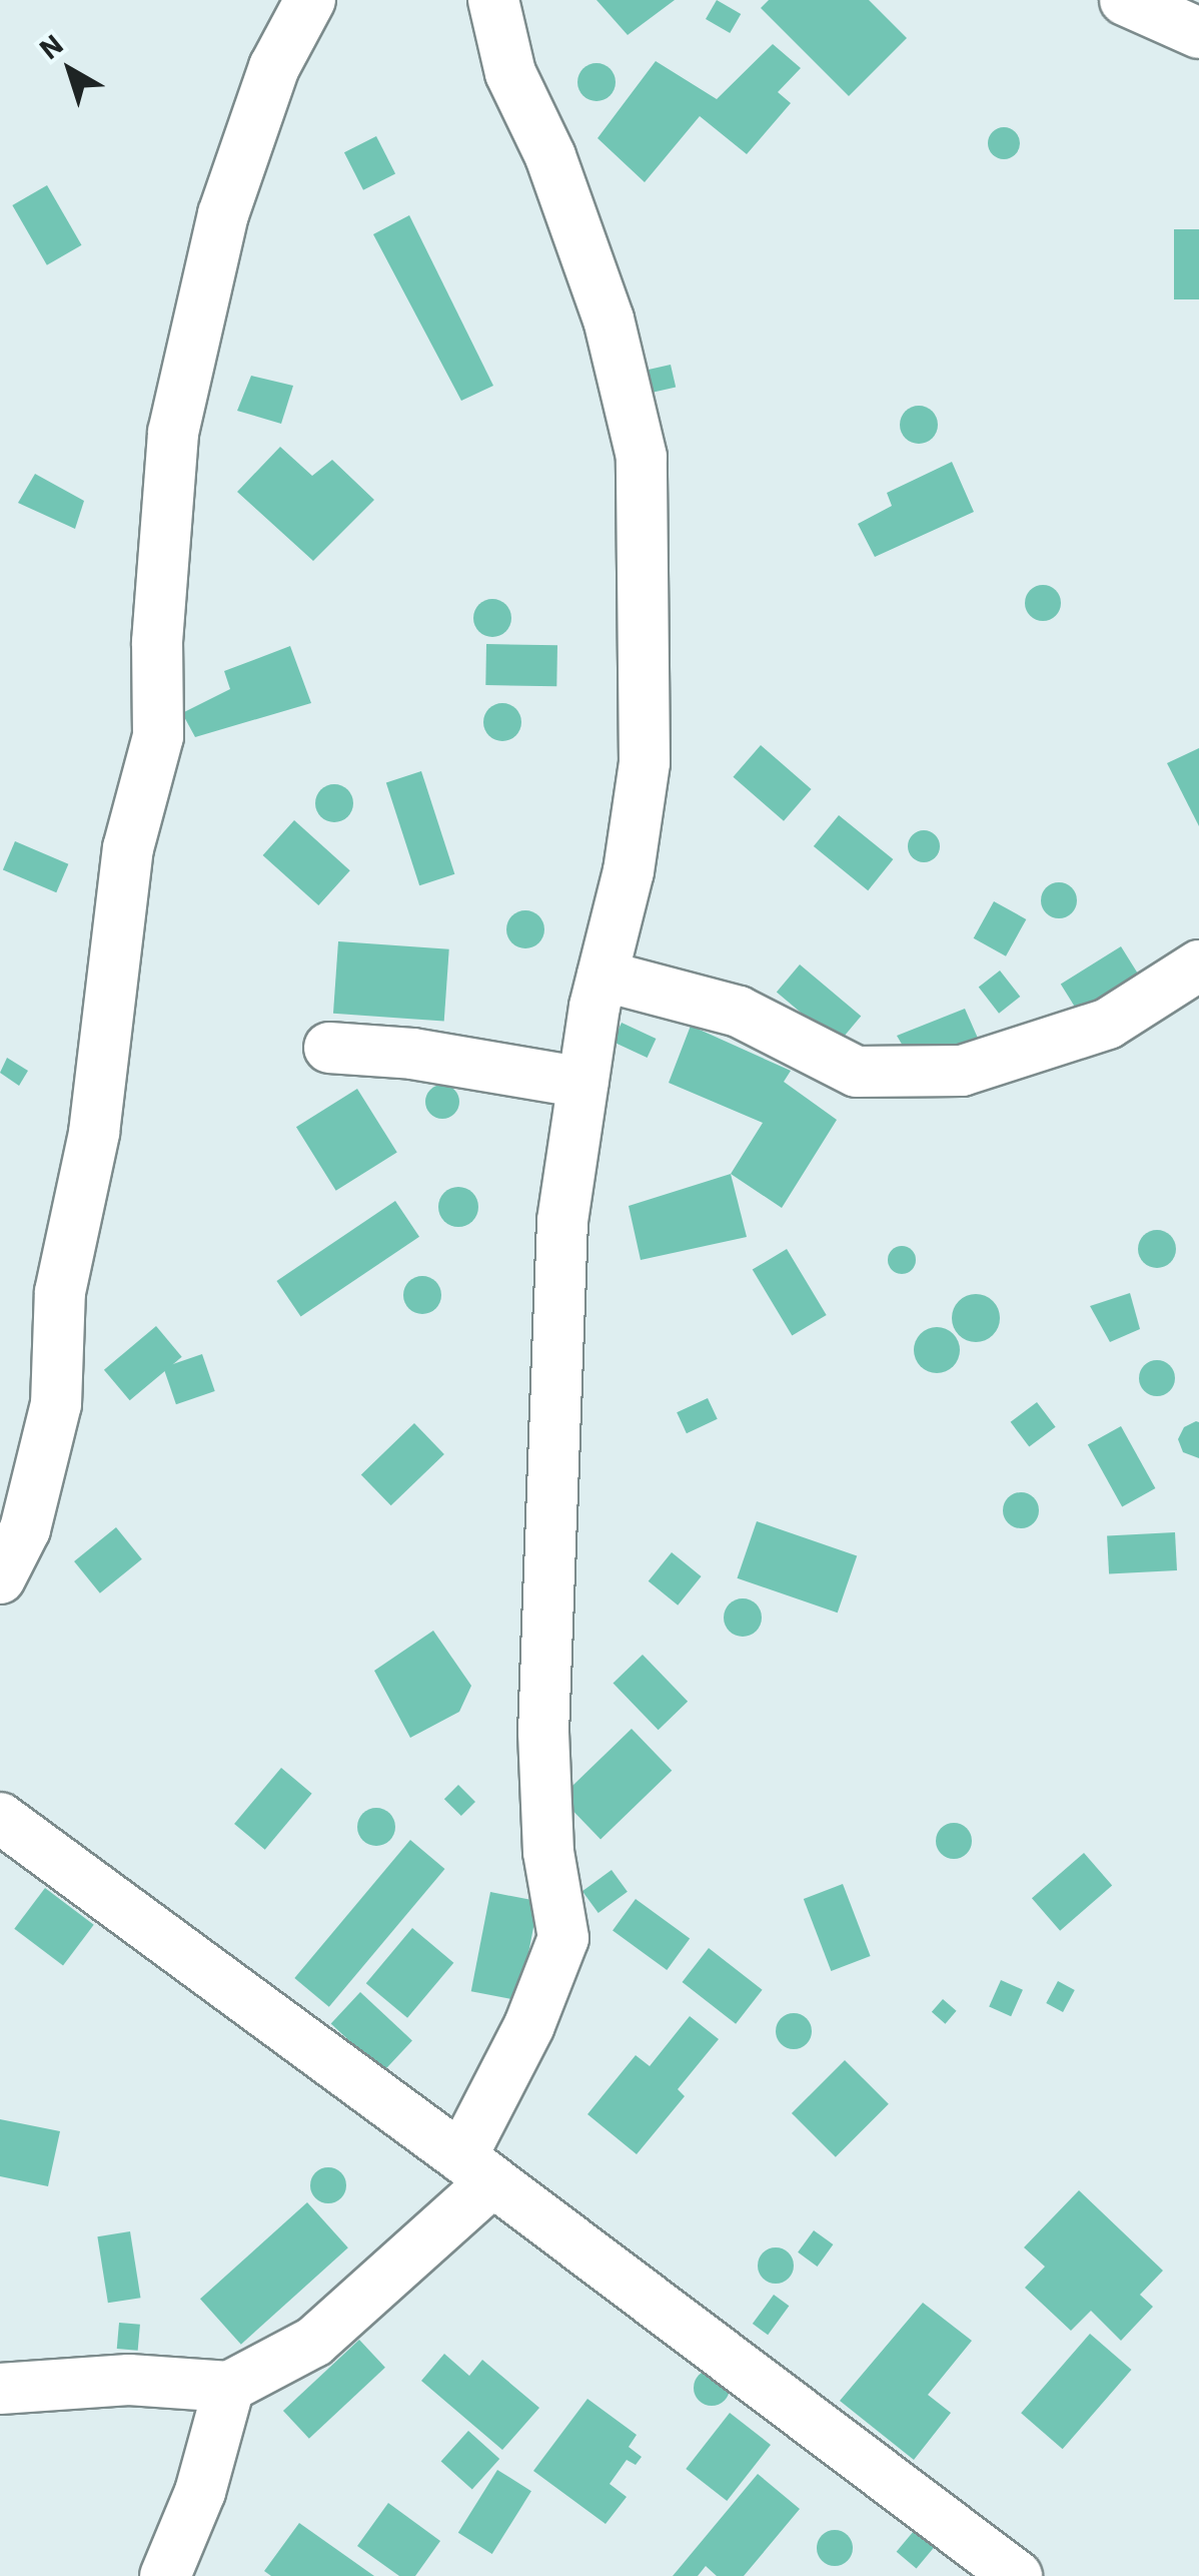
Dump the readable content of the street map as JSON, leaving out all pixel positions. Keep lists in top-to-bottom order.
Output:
{
  "north": "top left"
}
